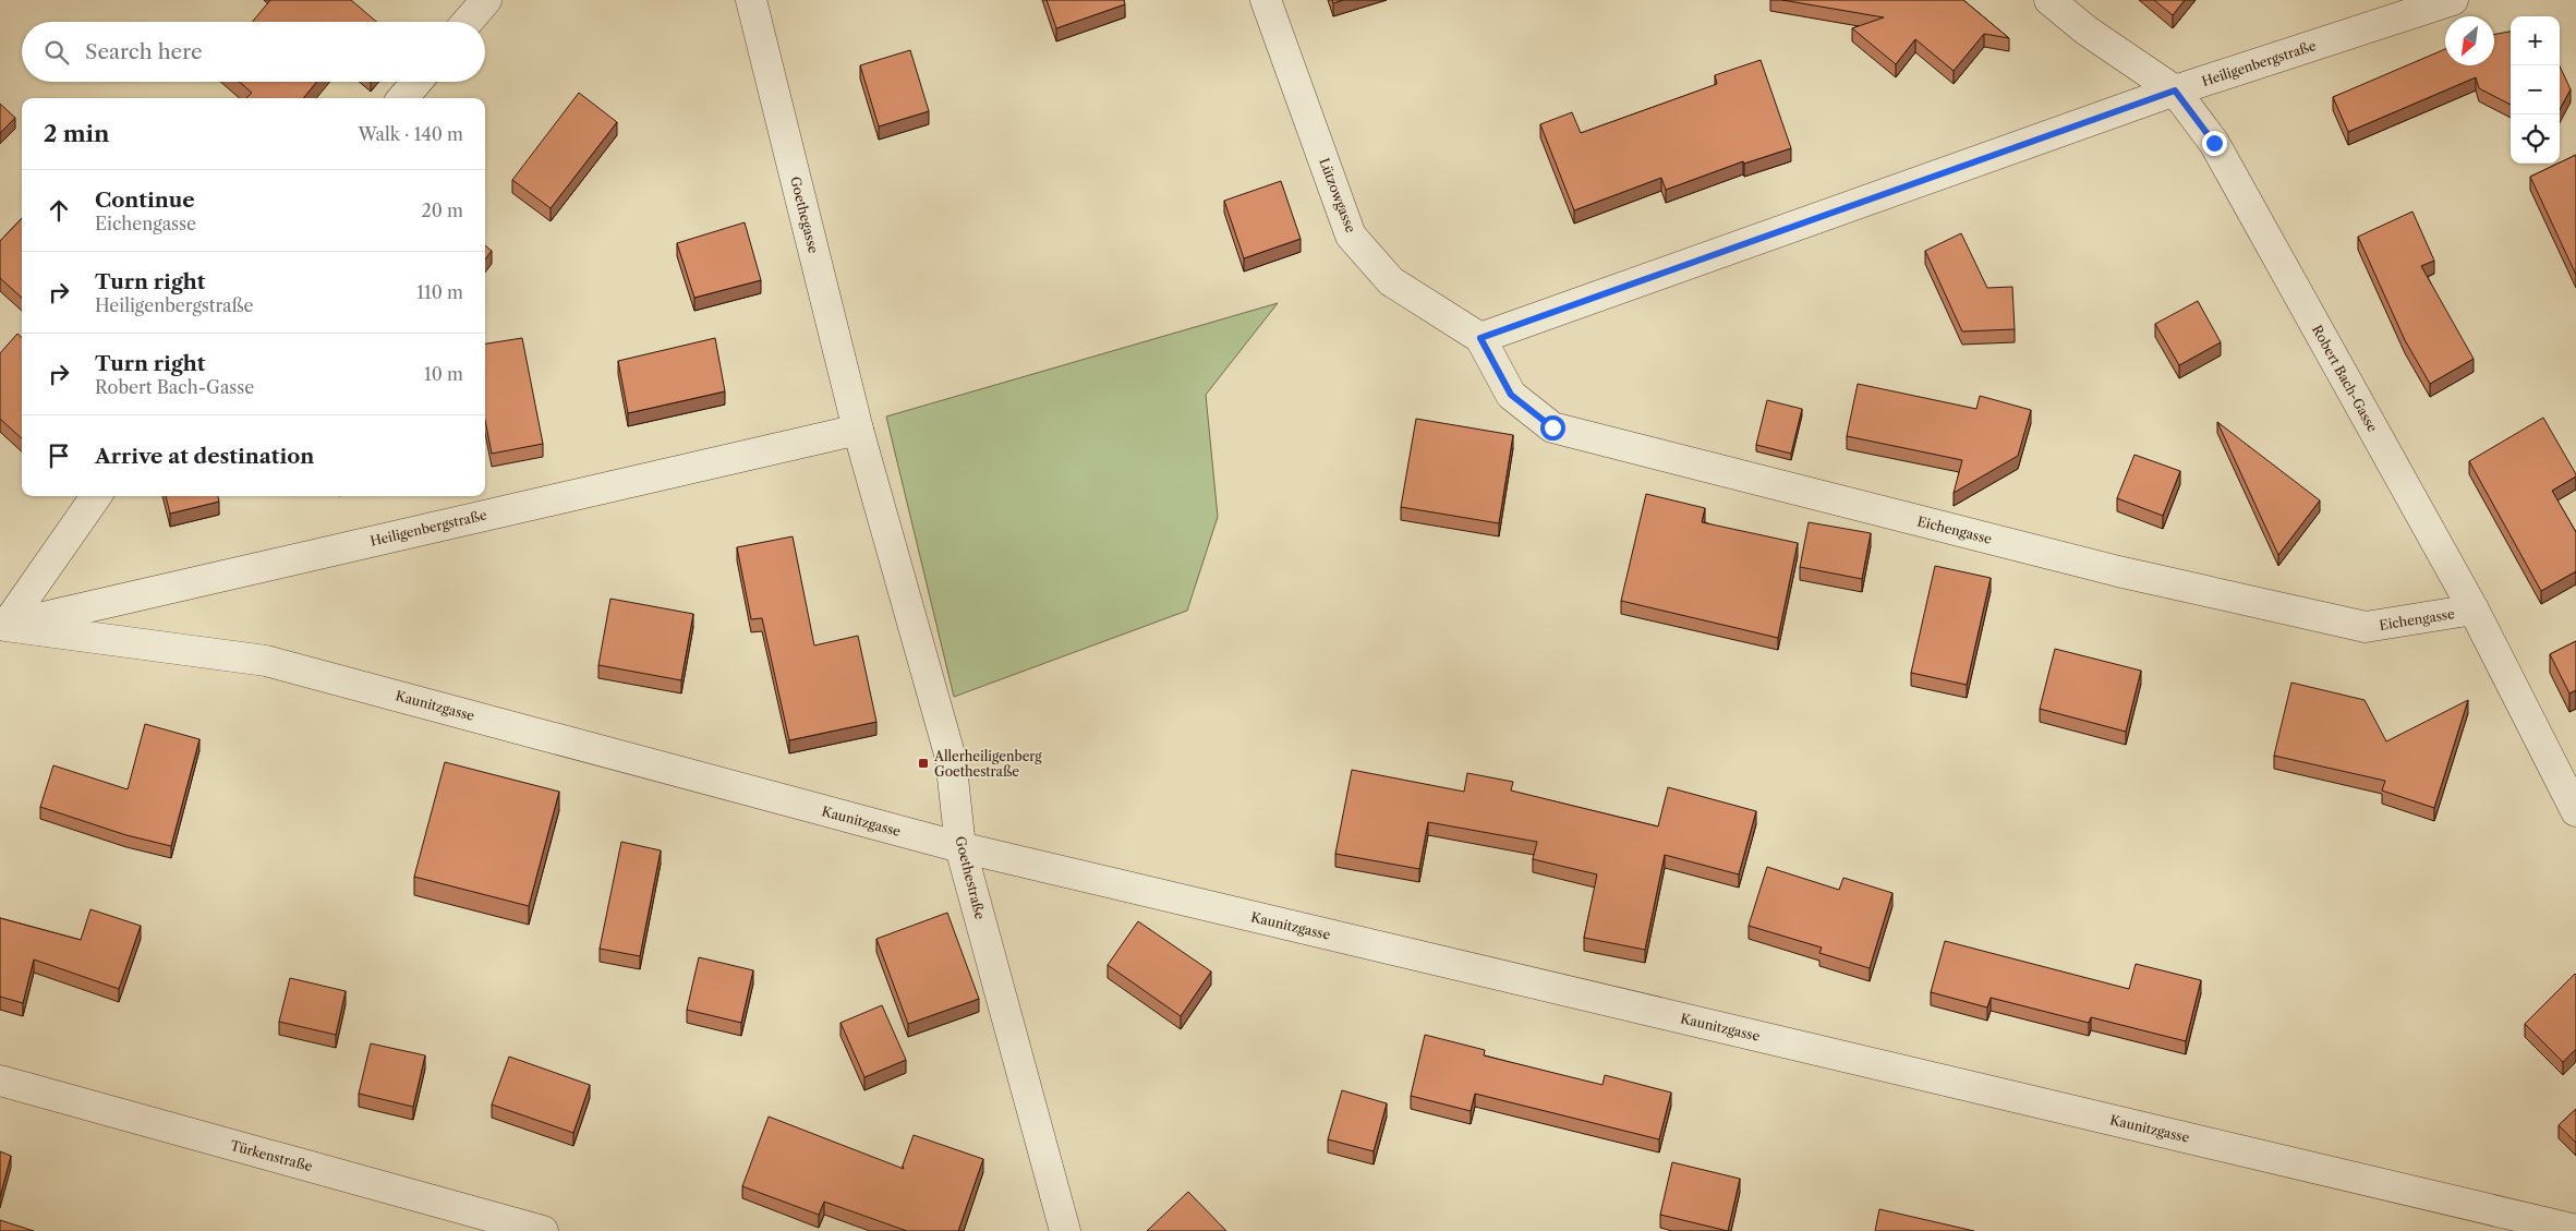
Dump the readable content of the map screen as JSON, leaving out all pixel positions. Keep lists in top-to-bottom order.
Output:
{
  "streets": {
    "street": [
      "Heiligenbergstraße",
      "Lützowgasse",
      "Goethegasse",
      "Robert Bach-Gasse",
      "Eichengasse",
      "Kaunitzgasse",
      "Goethestraße",
      "Türkenstraße"
    ]
  },
  "crossings": [
    ["Heiligenbergstraße", "Lützowgasse"],
    ["Heiligenbergstraße", "Goethegasse"],
    ["Heiligenbergstraße", "Robert Bach-Gasse"],
    ["Heiligenbergstraße", "Eichengasse"],
    ["Heiligenbergstraße", "Kaunitzgasse"],
    ["Heiligenbergstraße", "Goethestraße"],
    ["Lützowgasse", "Eichengasse"],
    ["Goethegasse", "Goethestraße"],
    ["Robert Bach-Gasse", "Eichengasse"],
    ["Kaunitzgasse", "Goethestraße"]
  ],
  "places": {
    "transit": ["Allerheiligenberg Goethestraße"]
  },
  "north": "bottom left",
  "page": {
    "map_buttons": ["+", "−"],
    "search": "Search here",
    "heading": ["2 min", "Walk · 140 m"],
    "list": [
      ["Continue", "Eichengasse", "20 m"],
      ["Turn right", "Heiligenbergstraße", "110 m"],
      ["Turn right", "Robert Bach-Gasse", "10 m"],
      "Arrive at destination"
    ]
  }
}
